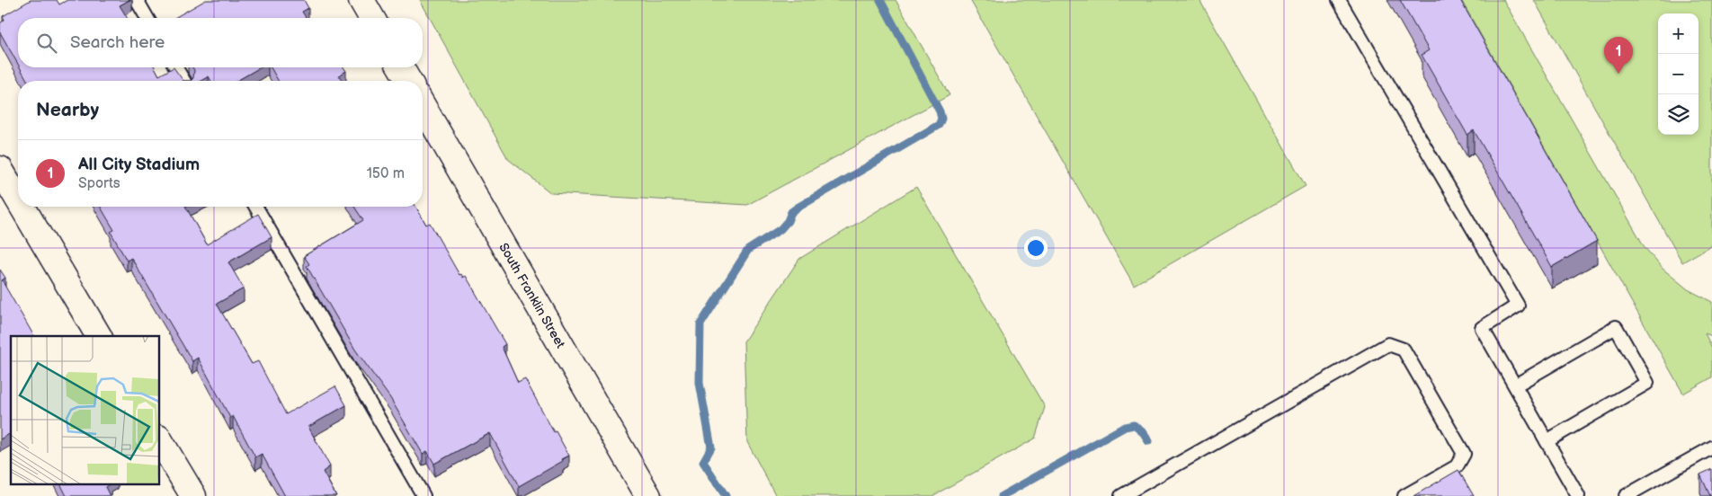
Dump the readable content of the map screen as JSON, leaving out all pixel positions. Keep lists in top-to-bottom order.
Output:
{
  "streets": {
    "street": ["South Franklin Street"]
  },
  "page": {
    "map_buttons": ["+", "−"],
    "search": "Search here",
    "pins": "1",
    "heading": "Nearby",
    "list": [
      {
        "mark": "1",
        "name": "All City Stadium",
        "note": "Sports",
        "value": "150 m"
      }
    ]
  }
}
